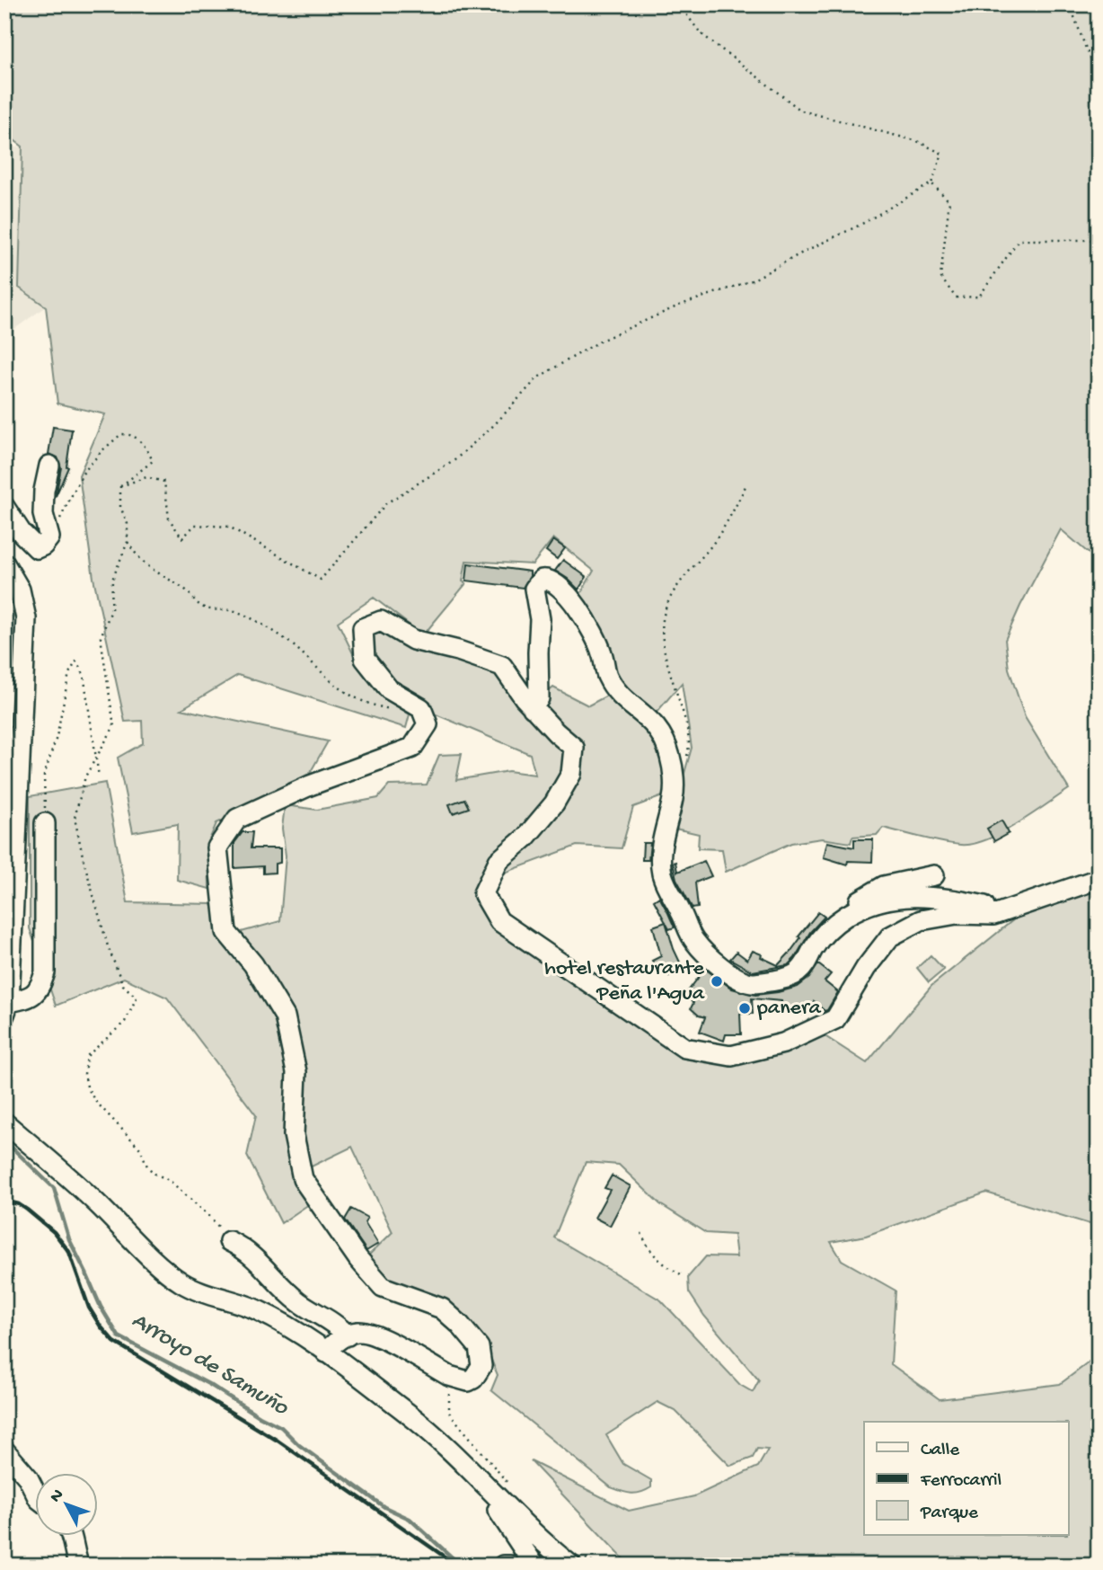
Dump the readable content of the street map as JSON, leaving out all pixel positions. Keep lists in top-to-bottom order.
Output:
{
  "water": ["Arroyo de Samuño"],
  "places": ["hotel restaurante Peña l'Agua", "panera"],
  "legend": ["Calle", "Ferrocarril", "Parque"],
  "north": "top left"
}
